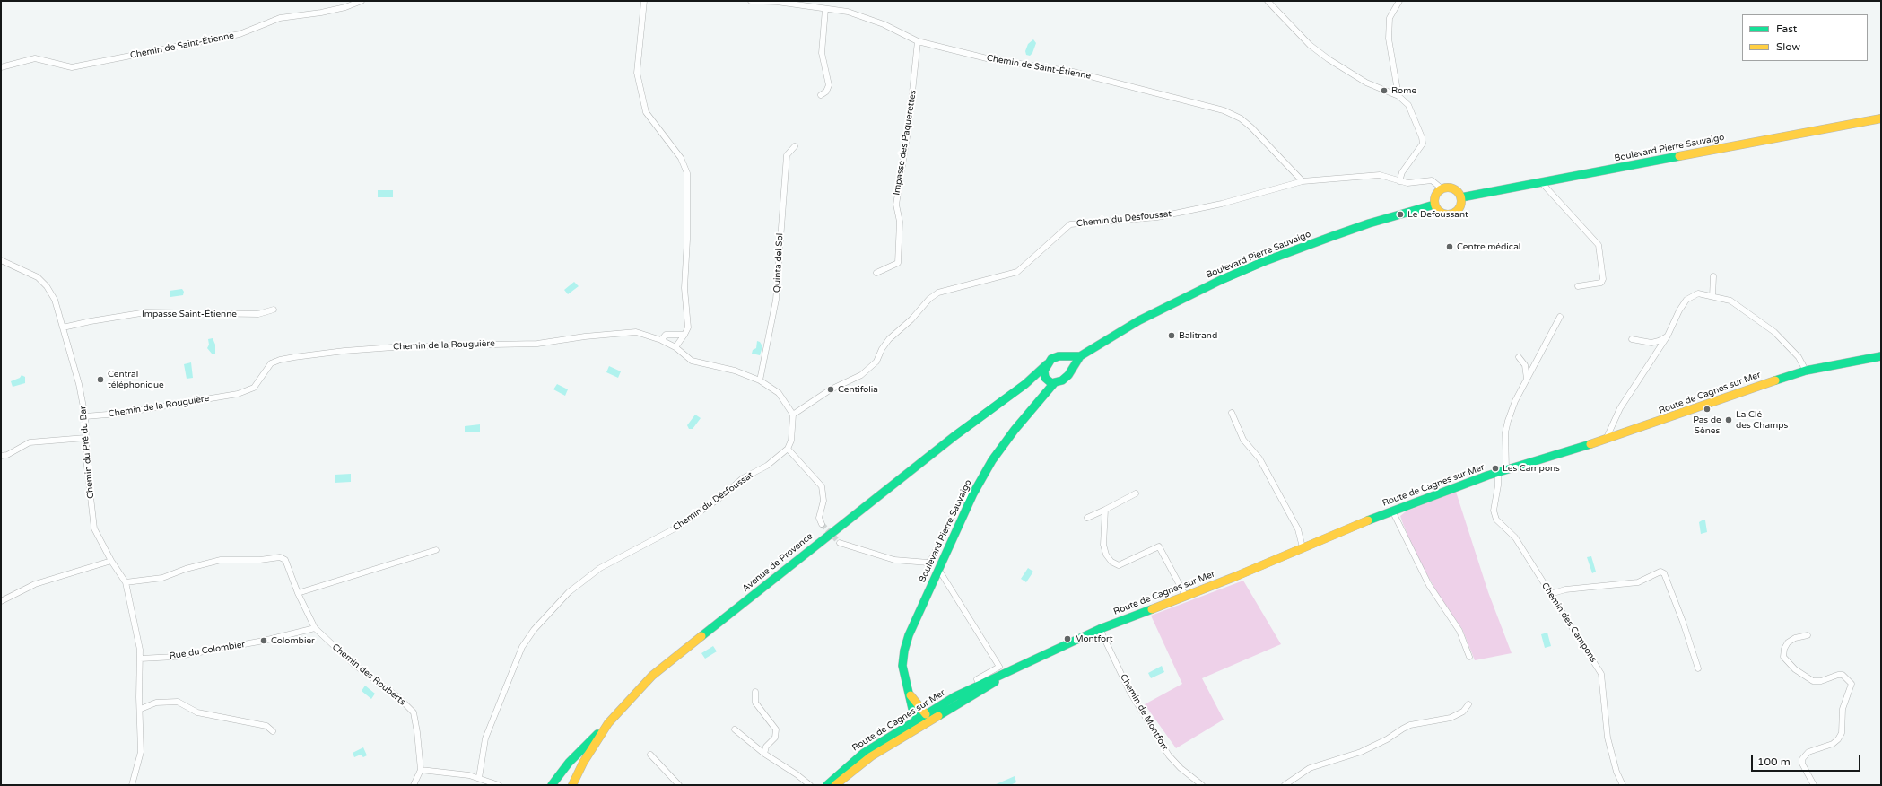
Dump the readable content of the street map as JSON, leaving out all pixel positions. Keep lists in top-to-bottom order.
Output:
{
  "streets": {
    "main road": ["Boulevard Pierre Sauvaigo", "Route de Cagnes sur Mer", "Avenue de Provence"],
    "street": [
      "Chemin de Saint-Étienne",
      "Impasse des Paquerettes",
      "Chemin du Désfoussat",
      "Quinta del Sol",
      "Impasse Saint-Étienne",
      "Chemin de la Rouguière",
      "Chemin du Pré du Bar",
      "Chemin des Campons",
      "Rue du Colombier",
      "Chemin des Rouberts",
      "Chemin de Montfort"
    ]
  },
  "crossings": [
    ["Chemin de Saint-Étienne", "Impasse des Paquerettes"],
    ["Chemin de Saint-Étienne", "Chemin du Désfoussat"],
    ["Boulevard Pierre Sauvaigo", "Chemin du Désfoussat"],
    ["Boulevard Pierre Sauvaigo", "Route de Cagnes sur Mer"],
    ["Boulevard Pierre Sauvaigo", "Avenue de Provence"],
    ["Chemin du Désfoussat", "Chemin de la Rouguière"],
    ["Quinta del Sol", "Chemin de la Rouguière"],
    ["Impasse Saint-Étienne", "Chemin du Pré du Bar"],
    ["Chemin de la Rouguière", "Chemin du Pré du Bar"],
    ["Route de Cagnes sur Mer", "Chemin des Campons"],
    ["Route de Cagnes sur Mer", "Chemin de Montfort"],
    ["Chemin du Pré du Bar", "Chemin des Rouberts"],
    ["Rue du Colombier", "Chemin des Rouberts"]
  ],
  "places": [
    "Rome",
    "Le Defoussant",
    "Centre médical",
    "Balitrand",
    "Central téléphonique",
    "Centifolia",
    "Pas de Sènes",
    "La Clé des Champs",
    "Les Campons",
    "Montfort",
    "Colombier"
  ],
  "legend": ["Fast", "Slow"],
  "scale_bar": "100 m"
}
